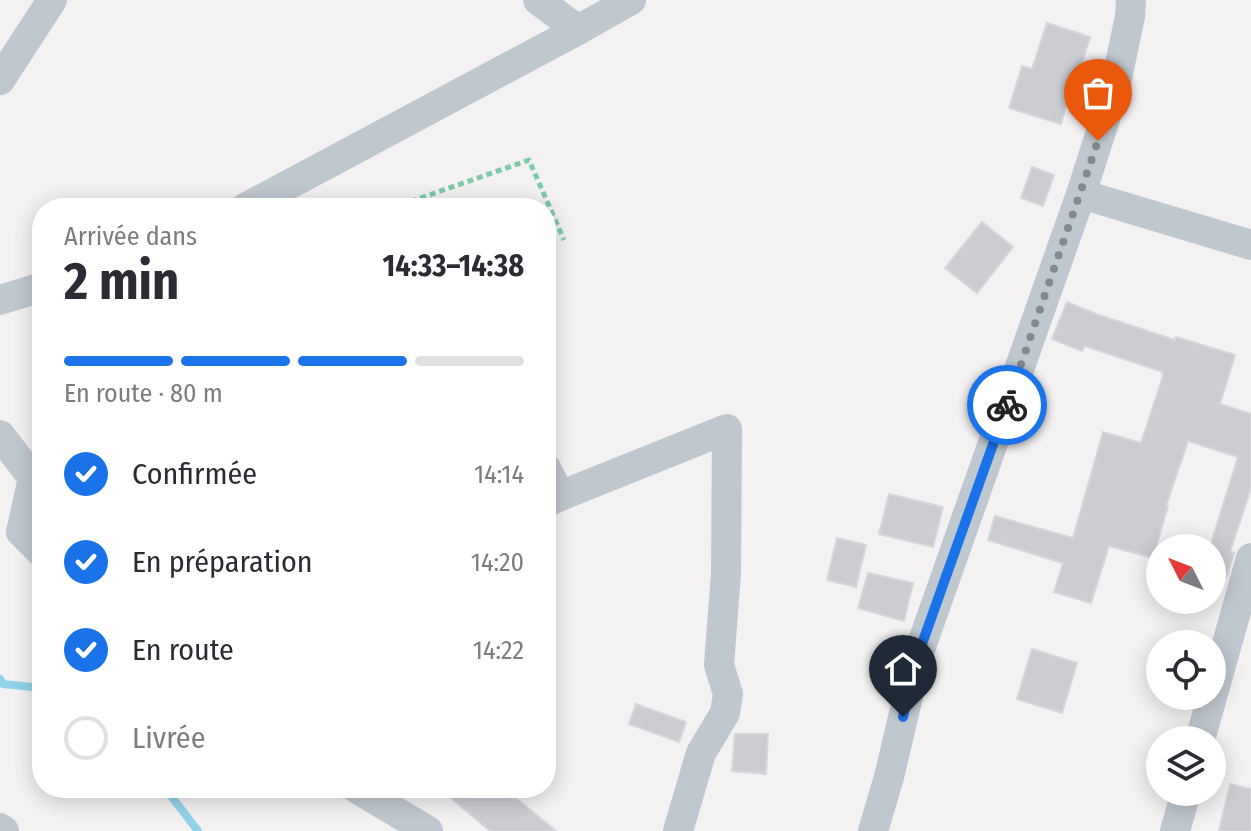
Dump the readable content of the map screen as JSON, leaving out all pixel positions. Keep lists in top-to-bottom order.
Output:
{
  "north": "top left",
  "page": {
    "heading": ["2 min", "Arrivée dans", "14:33–14:38"],
    "bar": "En route · 80 m",
    "list": [
      ["Confirmée", "14:14"],
      ["En préparation", "14:20"],
      ["En route", "14:22"],
      "Livrée"
    ]
  }
}
